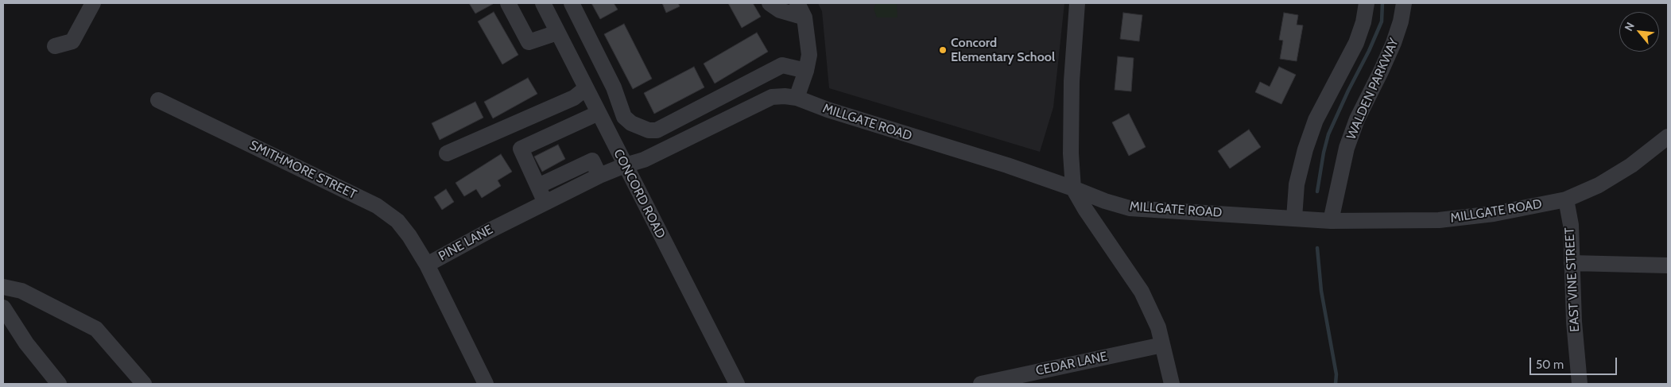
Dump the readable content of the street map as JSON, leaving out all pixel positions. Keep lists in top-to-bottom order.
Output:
{
  "streets": {
    "street": [
      "WALDEN PARKWAY",
      "MILLGATE ROAD",
      "SMITHMORE STREET",
      "CONCORD ROAD",
      "PINE LANE",
      "EAST VINE STREET",
      "CEDAR LANE"
    ]
  },
  "crossings": [
    ["WALDEN PARKWAY", "MILLGATE ROAD"],
    ["MILLGATE ROAD", "CONCORD ROAD"],
    ["MILLGATE ROAD", "PINE LANE"],
    ["MILLGATE ROAD", "EAST VINE STREET"],
    ["SMITHMORE STREET", "PINE LANE"],
    ["CONCORD ROAD", "PINE LANE"]
  ],
  "places": ["Concord Elementary School"],
  "scale_bar": "50 m",
  "north": "top left"
}
